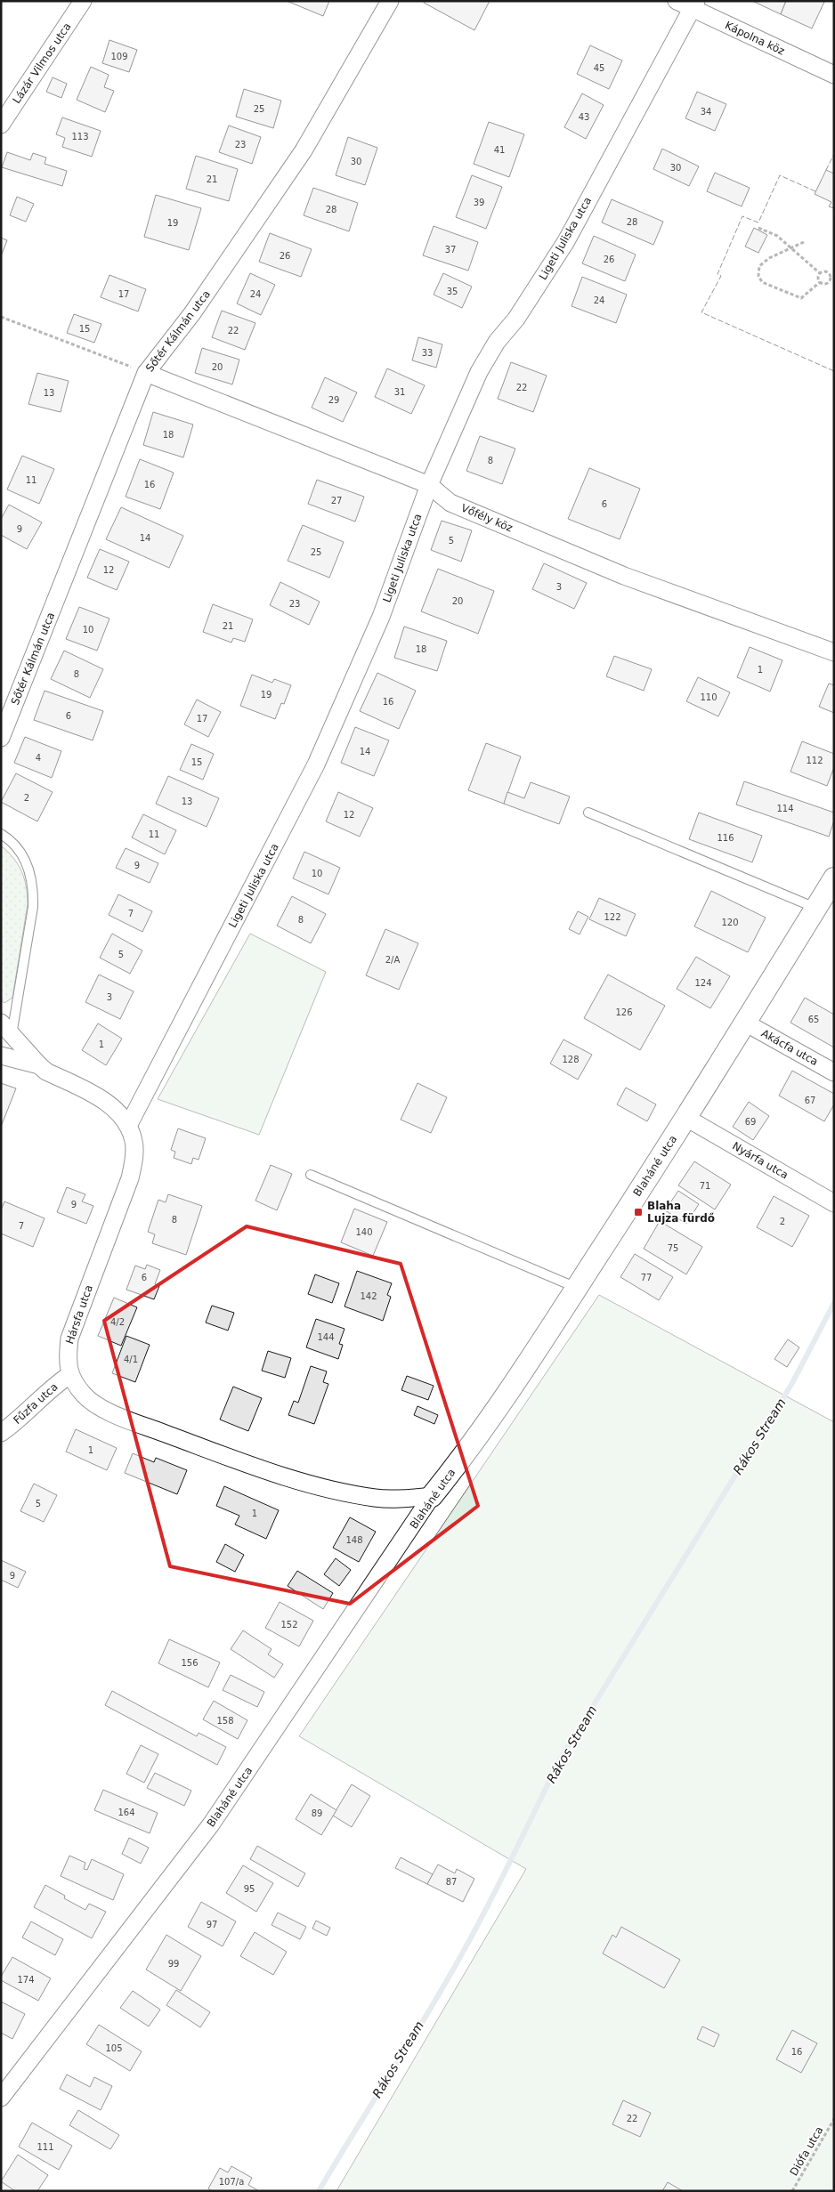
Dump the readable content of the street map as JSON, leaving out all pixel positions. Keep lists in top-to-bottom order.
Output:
{
  "streets": {
    "street": [
      "Kápolna köz",
      "Lázár Vilmos utca",
      "Ligeti Juliska utca",
      "Sőtér Kálmán utca",
      "Vőfély köz",
      "Akácfa utca",
      "Nyárfa utca",
      "Blaháné utca",
      "Hársfa utca",
      "Fűzfa utca"
    ],
    "path": ["Diófa utca"]
  },
  "crossings": [
    ["Kápolna köz", "Ligeti Juliska utca"],
    ["Ligeti Juliska utca", "Vőfély köz"],
    ["Ligeti Juliska utca", "Hársfa utca"],
    ["Sőtér Kálmán utca", "Vőfély köz"],
    ["Akácfa utca", "Blaháné utca"],
    ["Nyárfa utca", "Blaháné utca"],
    ["Hársfa utca", "Fűzfa utca"]
  ],
  "water": ["Rákos Stream"],
  "places": {
    "transit": ["Blaha Lujza fürdő"]
  },
  "house_numbers": [
    "109",
    "45",
    "25",
    "34",
    "43",
    "113",
    "23",
    "41",
    "30",
    "30",
    "21",
    "39",
    "28",
    "28",
    "19",
    "37",
    "26",
    "26",
    "35",
    "17",
    "24",
    "24",
    "15",
    "22",
    "33",
    "20",
    "22",
    "31",
    "13",
    "29",
    "18",
    "8",
    "11",
    "16",
    "27",
    "6",
    "9",
    "14",
    "5",
    "25",
    "12",
    "3",
    "20",
    "23",
    "21",
    "10",
    "18",
    "1",
    "8",
    "19",
    "110",
    "16",
    "6",
    "17",
    "14",
    "4",
    "112",
    "15",
    "2",
    "13",
    "114",
    "12",
    "11",
    "116",
    "9",
    "10",
    "7",
    "122",
    "8",
    "120",
    "5",
    "2/A",
    "124",
    "3",
    "126",
    "65",
    "1",
    "128",
    "67",
    "69",
    "71",
    "9",
    "8",
    "2",
    "7",
    "140",
    "75",
    "6",
    "77",
    "142",
    "4/2",
    "144",
    "4/1",
    "1",
    "5",
    "1",
    "148",
    "9",
    "152",
    "156",
    "158",
    "164",
    "89",
    "87",
    "95",
    "97",
    "99",
    "174",
    "105",
    "16",
    "22",
    "111",
    "107/a"
  ]
}
